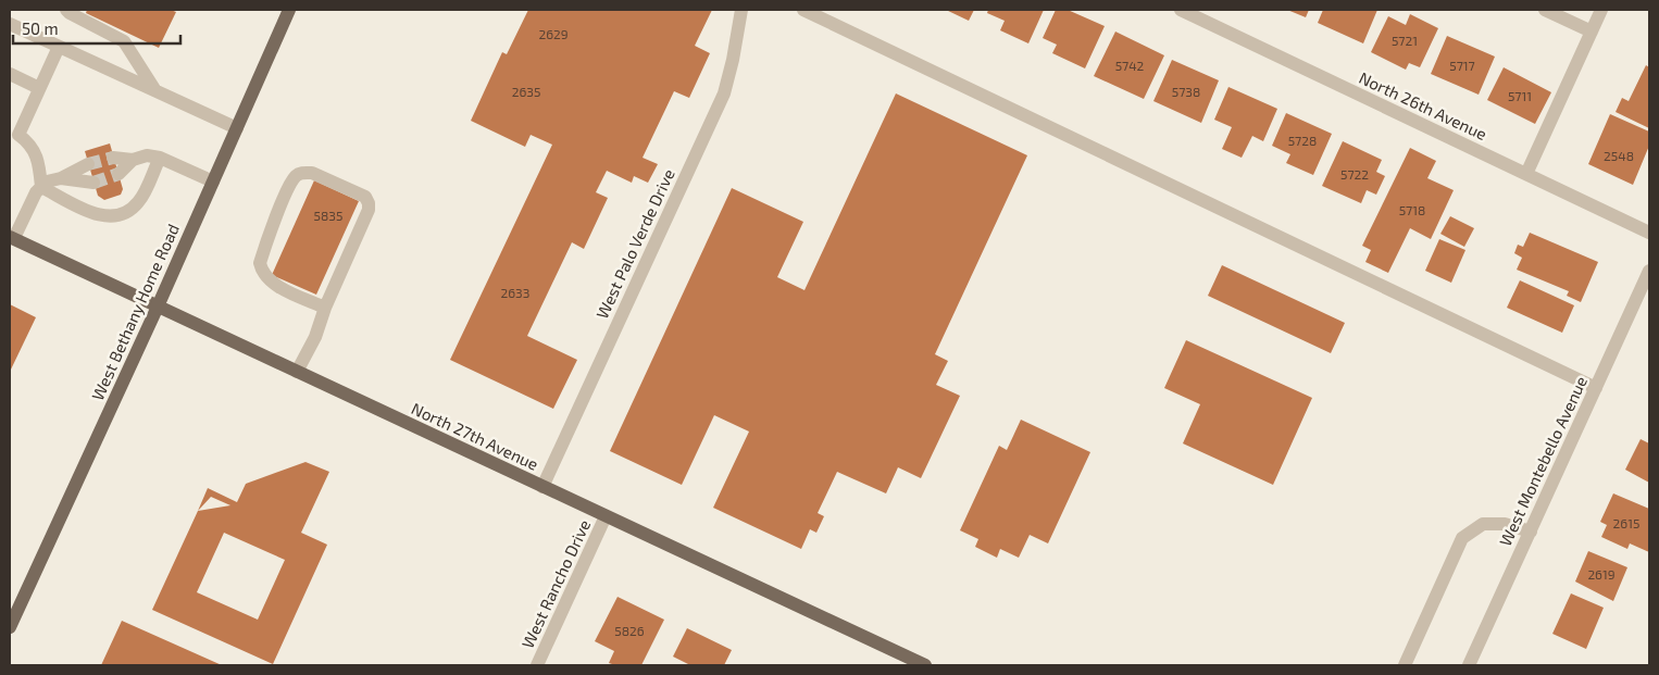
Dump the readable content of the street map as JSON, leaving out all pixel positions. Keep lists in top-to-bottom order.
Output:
{
  "streets": {
    "main road": ["West Bethany Home Road", "North 27th Avenue"],
    "street": [
      "North 26th Avenue",
      "West Palo Verde Drive",
      "West Montebello Avenue",
      "West Rancho Drive"
    ]
  },
  "crossings": [
    ["West Palo Verde Drive", "North 27th Avenue"],
    ["West Bethany Home Road", "North 27th Avenue"],
    ["North 27th Avenue", "West Rancho Drive"]
  ],
  "house_numbers": [
    "2629",
    "5721",
    "5742",
    "5717",
    "2635",
    "5738",
    "5711",
    "5728",
    "2548",
    "5722",
    "5718",
    "5835",
    "2633",
    "2615",
    "2619",
    "5826"
  ],
  "scale_bar": "50 m"
}
